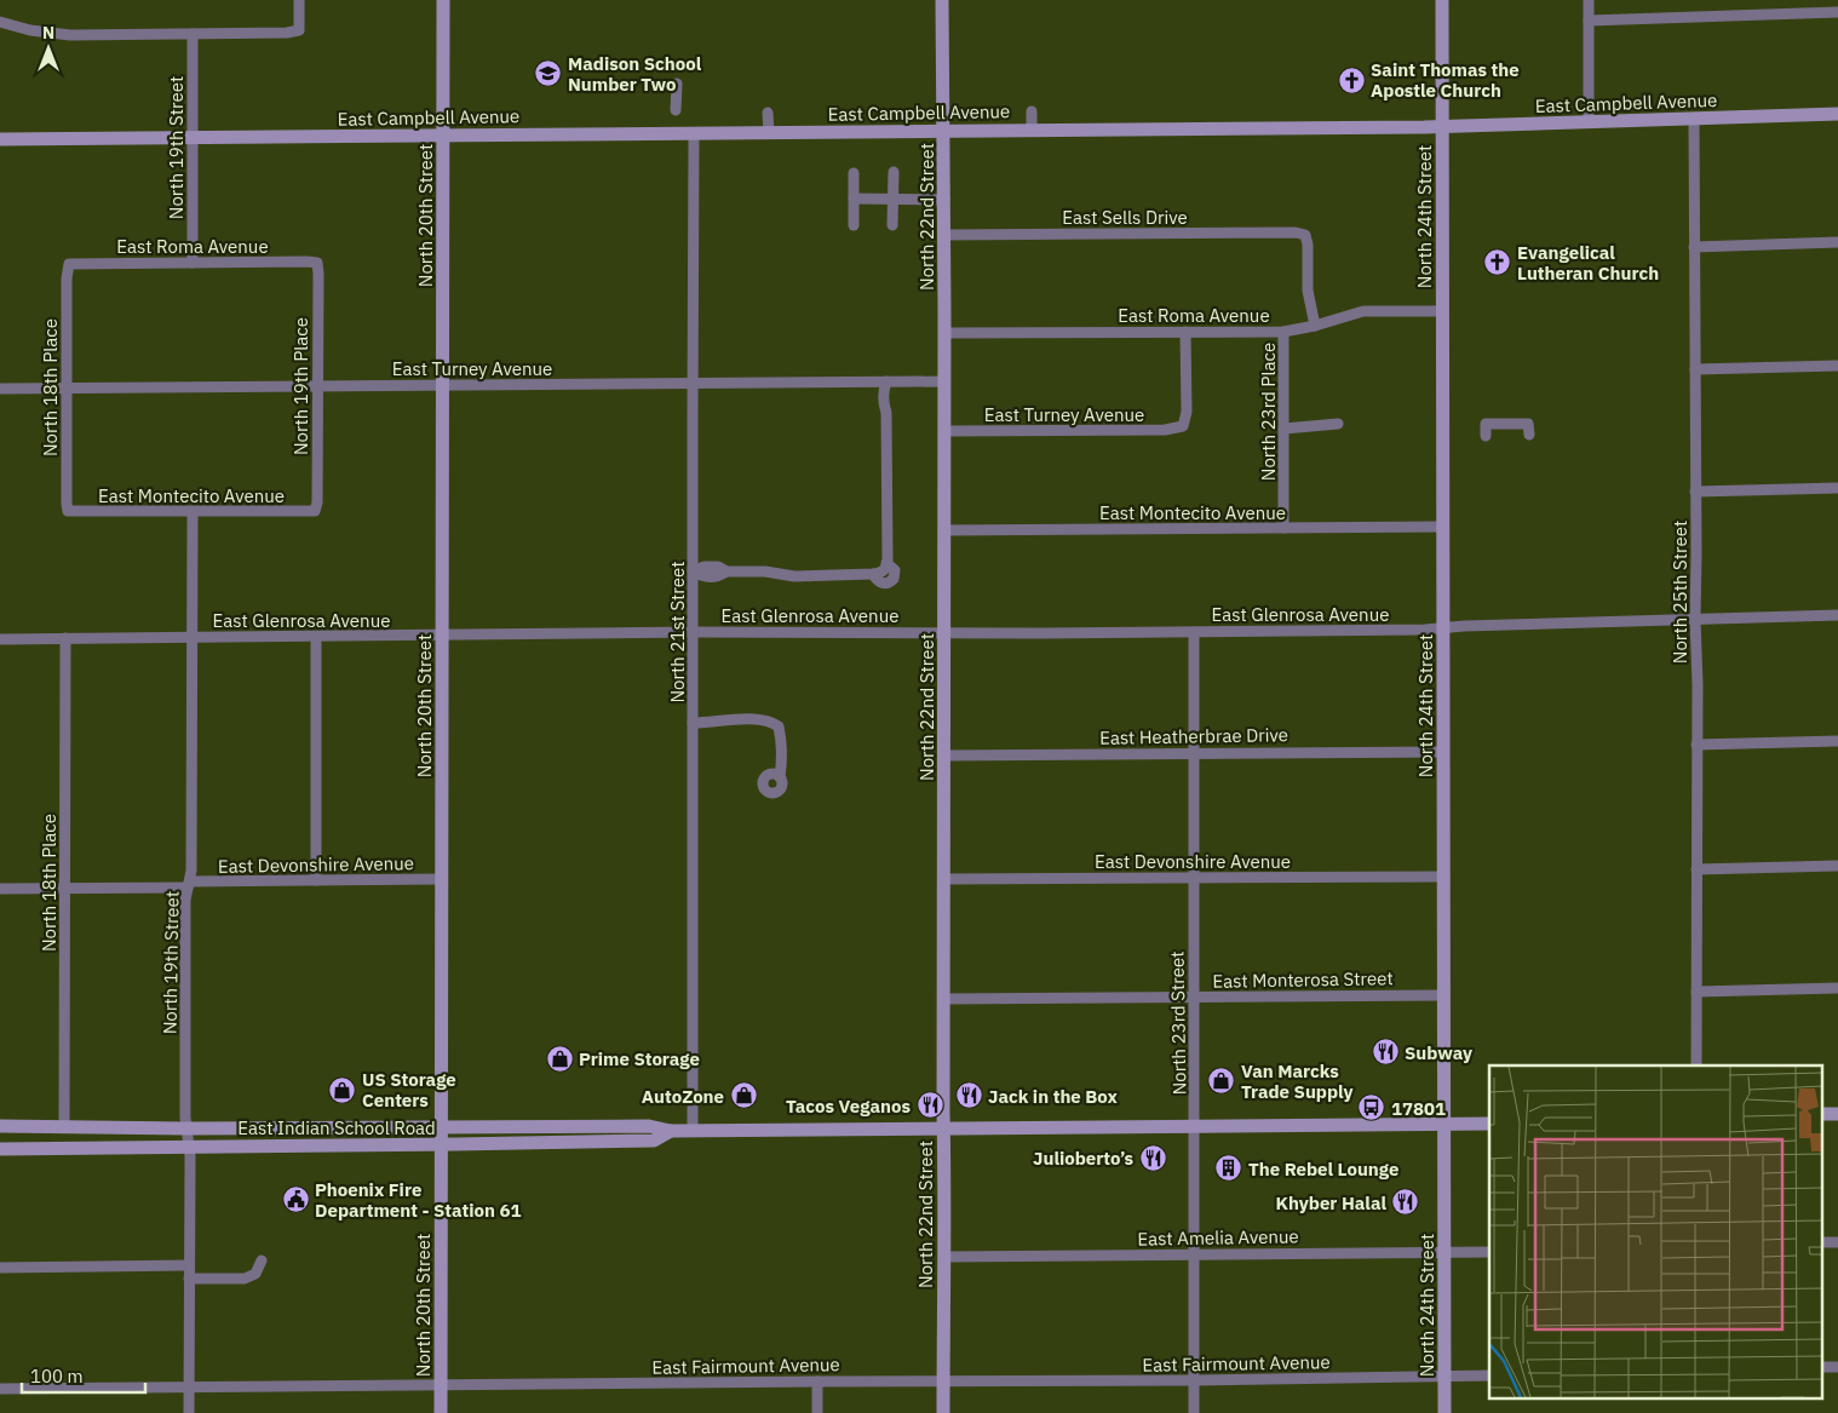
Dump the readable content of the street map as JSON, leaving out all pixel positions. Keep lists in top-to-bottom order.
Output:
{
  "streets": {
    "street": [
      "East Campbell Avenue",
      "North 19th Street",
      "North 20th Street",
      "North 22nd Street",
      "East Sells Drive",
      "North 24th Street",
      "East Roma Avenue",
      "East Turney Avenue",
      "North 19th Place",
      "North 18th Place",
      "North 23rd Place",
      "East Montecito Avenue",
      "North 25th Street",
      "East Glenrosa Avenue",
      "North 21st Street",
      "East Heatherbrae Drive",
      "East Devonshire Avenue",
      "East Monterosa Street",
      "North 23rd Street",
      "East Indian School Road",
      "East Amelia Avenue",
      "East Fairmount Avenue"
    ]
  },
  "crossings": [
    ["East Campbell Avenue", "North 19th Street"],
    ["East Campbell Avenue", "North 20th Street"],
    ["East Campbell Avenue", "North 22nd Street"],
    ["East Campbell Avenue", "North 24th Street"],
    ["East Campbell Avenue", "North 25th Street"],
    ["East Campbell Avenue", "North 21st Street"],
    ["North 19th Street", "East Roma Avenue"],
    ["North 19th Street", "East Montecito Avenue"],
    ["North 19th Street", "East Glenrosa Avenue"],
    ["North 19th Street", "East Devonshire Avenue"],
    ["North 19th Street", "East Indian School Road"],
    ["North 19th Street", "East Fairmount Avenue"],
    ["North 20th Street", "East Turney Avenue"],
    ["North 20th Street", "East Glenrosa Avenue"],
    ["North 20th Street", "East Devonshire Avenue"],
    ["North 20th Street", "East Indian School Road"],
    ["North 20th Street", "East Fairmount Avenue"],
    ["North 22nd Street", "East Sells Drive"],
    ["North 22nd Street", "East Roma Avenue"],
    ["North 22nd Street", "East Turney Avenue"],
    ["North 22nd Street", "East Montecito Avenue"],
    ["North 22nd Street", "East Glenrosa Avenue"],
    ["North 22nd Street", "East Heatherbrae Drive"],
    ["North 22nd Street", "East Devonshire Avenue"],
    ["North 22nd Street", "East Monterosa Street"],
    ["North 22nd Street", "East Indian School Road"],
    ["North 22nd Street", "East Amelia Avenue"],
    ["North 22nd Street", "East Fairmount Avenue"],
    ["East Sells Drive", "East Roma Avenue"],
    ["North 24th Street", "East Roma Avenue"],
    ["North 24th Street", "East Montecito Avenue"],
    ["North 24th Street", "East Glenrosa Avenue"],
    ["North 24th Street", "East Heatherbrae Drive"],
    ["North 24th Street", "East Devonshire Avenue"],
    ["North 24th Street", "East Monterosa Street"],
    ["North 24th Street", "East Indian School Road"],
    ["North 24th Street", "East Amelia Avenue"],
    ["North 24th Street", "East Fairmount Avenue"],
    ["East Roma Avenue", "East Turney Avenue"],
    ["East Roma Avenue", "North 19th Place"],
    ["East Roma Avenue", "North 18th Place"],
    ["East Roma Avenue", "North 23rd Place"],
    ["East Turney Avenue", "North 19th Place"],
    ["East Turney Avenue", "North 18th Place"],
    ["East Turney Avenue", "North 21st Street"],
    ["North 19th Place", "East Montecito Avenue"],
    ["North 18th Place", "East Montecito Avenue"],
    ["North 18th Place", "East Glenrosa Avenue"],
    ["North 18th Place", "East Devonshire Avenue"],
    ["North 18th Place", "East Indian School Road"],
    ["North 23rd Place", "East Montecito Avenue"],
    ["North 25th Street", "East Glenrosa Avenue"],
    ["East Glenrosa Avenue", "North 21st Street"],
    ["East Glenrosa Avenue", "North 23rd Street"],
    ["North 21st Street", "East Indian School Road"],
    ["East Heatherbrae Drive", "North 23rd Street"],
    ["East Devonshire Avenue", "North 23rd Street"],
    ["East Monterosa Street", "North 23rd Street"],
    ["North 23rd Street", "East Indian School Road"],
    ["North 23rd Street", "East Amelia Avenue"],
    ["North 23rd Street", "East Fairmount Avenue"]
  ],
  "places": {
    "school or university": ["Madison School Number Two"],
    "church": ["Saint Thomas the Apostle Church", "Evangelical Lutheran Church"],
    "restaurant": [
      "Subway",
      "Jack in the Box",
      "Tacos Veganos",
      "Julioberto’s",
      "Khyber Halal"
    ],
    "shop": [
      "Prime Storage",
      "Van Marcks Trade Supply",
      "US Storage Centers",
      "AutoZone"
    ],
    "bus stop": ["17801"],
    "building": ["The Rebel Lounge"],
    "public building": ["Phoenix Fire Department - Station 61"]
  },
  "scale_bar": "100 m",
  "north": "top"
}
